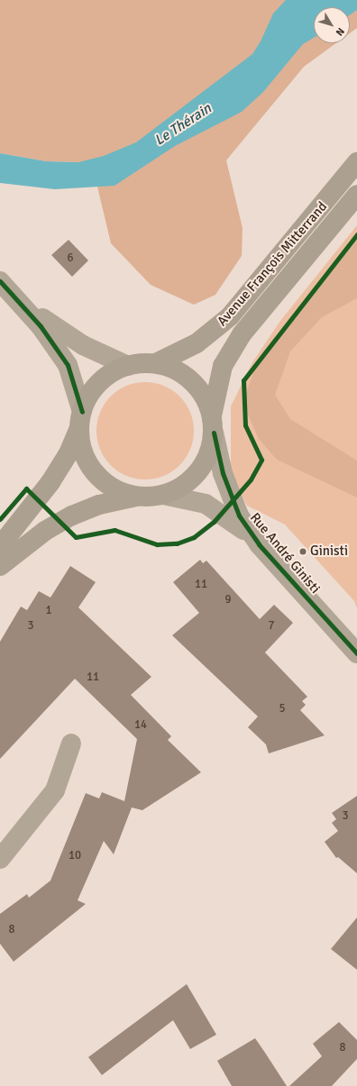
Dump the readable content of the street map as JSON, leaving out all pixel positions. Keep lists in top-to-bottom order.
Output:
{
  "streets": {
    "main road": ["Avenue François Mitterrand"],
    "street": ["Rue André Ginisti"]
  },
  "crossings": [
    ["Avenue François Mitterrand", "Rue André Ginisti"]
  ],
  "water": ["Le Thérain"],
  "places": ["Ginisti"],
  "house_numbers": [
    "6",
    "11",
    "9",
    "1",
    "3",
    "7",
    "11",
    "5",
    "14",
    "3",
    "10",
    "8",
    "8"
  ],
  "north": "bottom right"
}
